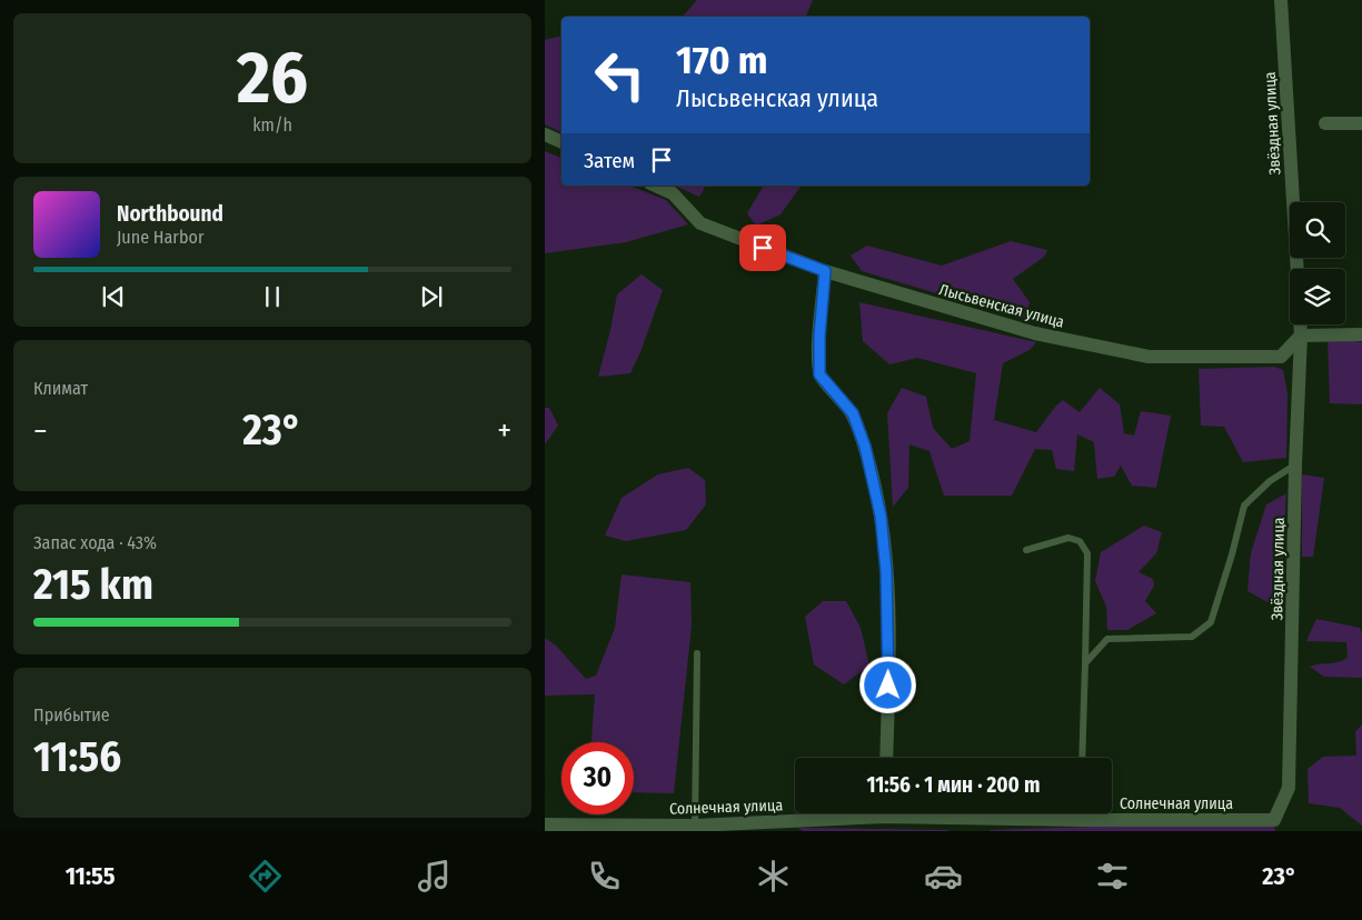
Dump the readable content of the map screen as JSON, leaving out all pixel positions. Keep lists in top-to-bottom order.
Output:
{
  "streets": {
    "street": ["Звёздная улица", "Лысьвенская улица", "Солнечная улица"]
  },
  "crossings": [
    ["Звёздная улица", "Лысьвенская улица"],
    ["Звёздная улица", "Солнечная улица"]
  ],
  "page": {
    "tile": [
      ["26", "km/h"],
      "Климат",
      ["Запас хода · 43%", "215 km"],
      ["Прибытие", "11:56"]
    ],
    "turn": ["170 m", "Лысьвенская улица"],
    "then": "Затем",
    "song": ["Northbound", "June Harbor"],
    "heat": ["−", "23°", "+"],
    "limit": "30",
    "trip": "11:56 · 1 мин · 200 m",
    "tabs": ["11:55", "23°"]
  }
}
